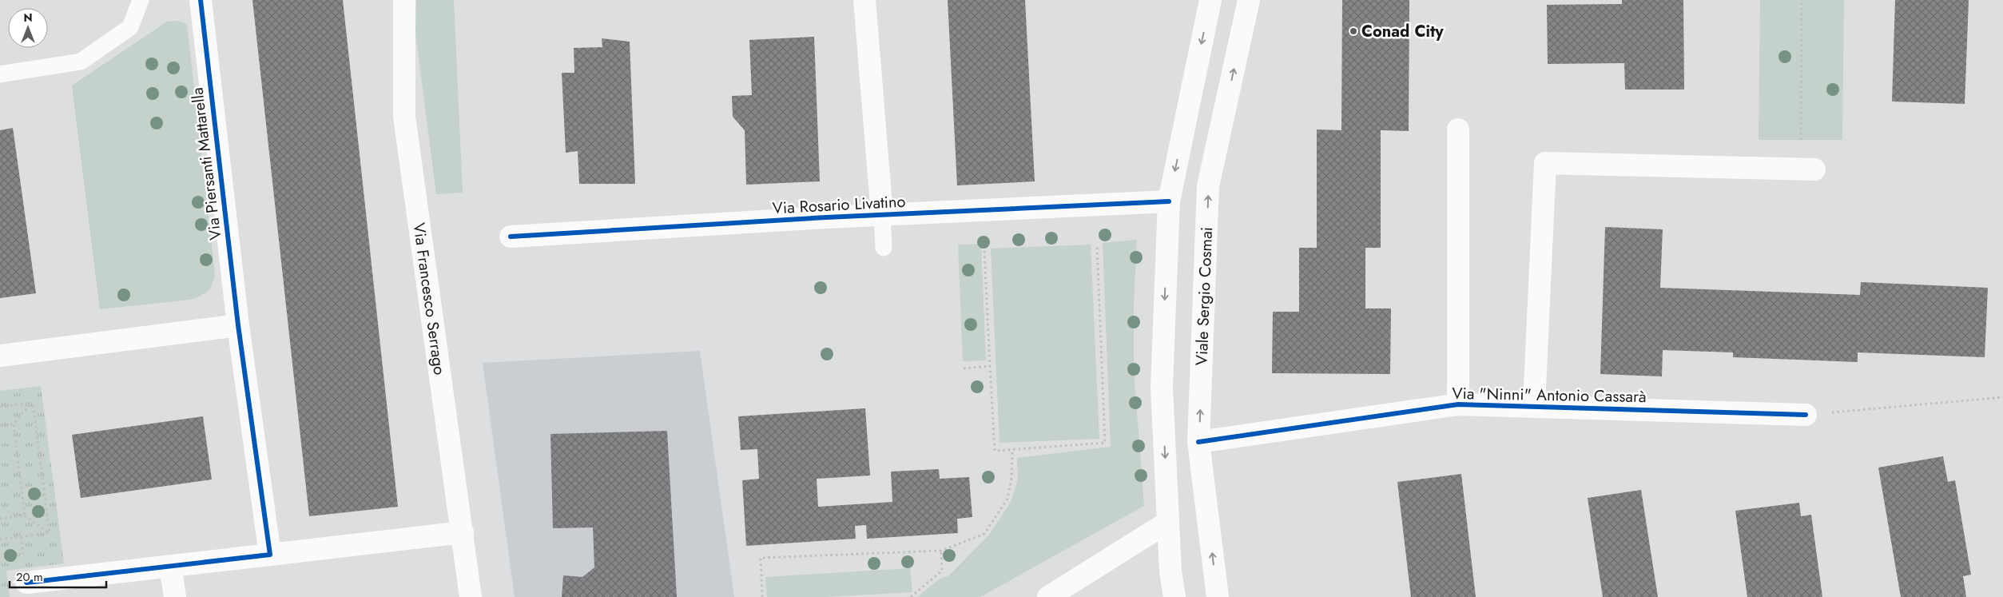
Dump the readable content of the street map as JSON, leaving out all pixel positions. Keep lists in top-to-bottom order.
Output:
{
  "streets": {
    "street": [
      "Via Piersanti Mattarella",
      "Via Rosario Livatino",
      "Viale Sergio Cosmai",
      "Via Francesco Serrago",
      "Via \"Ninni\" Antonio Cassarà"
    ]
  },
  "crossings": [
    ["Viale Sergio Cosmai", "Via \"Ninni\" Antonio Cassarà"]
  ],
  "places": ["Conad City"],
  "scale_bar": "20 m",
  "north": "top"
}
